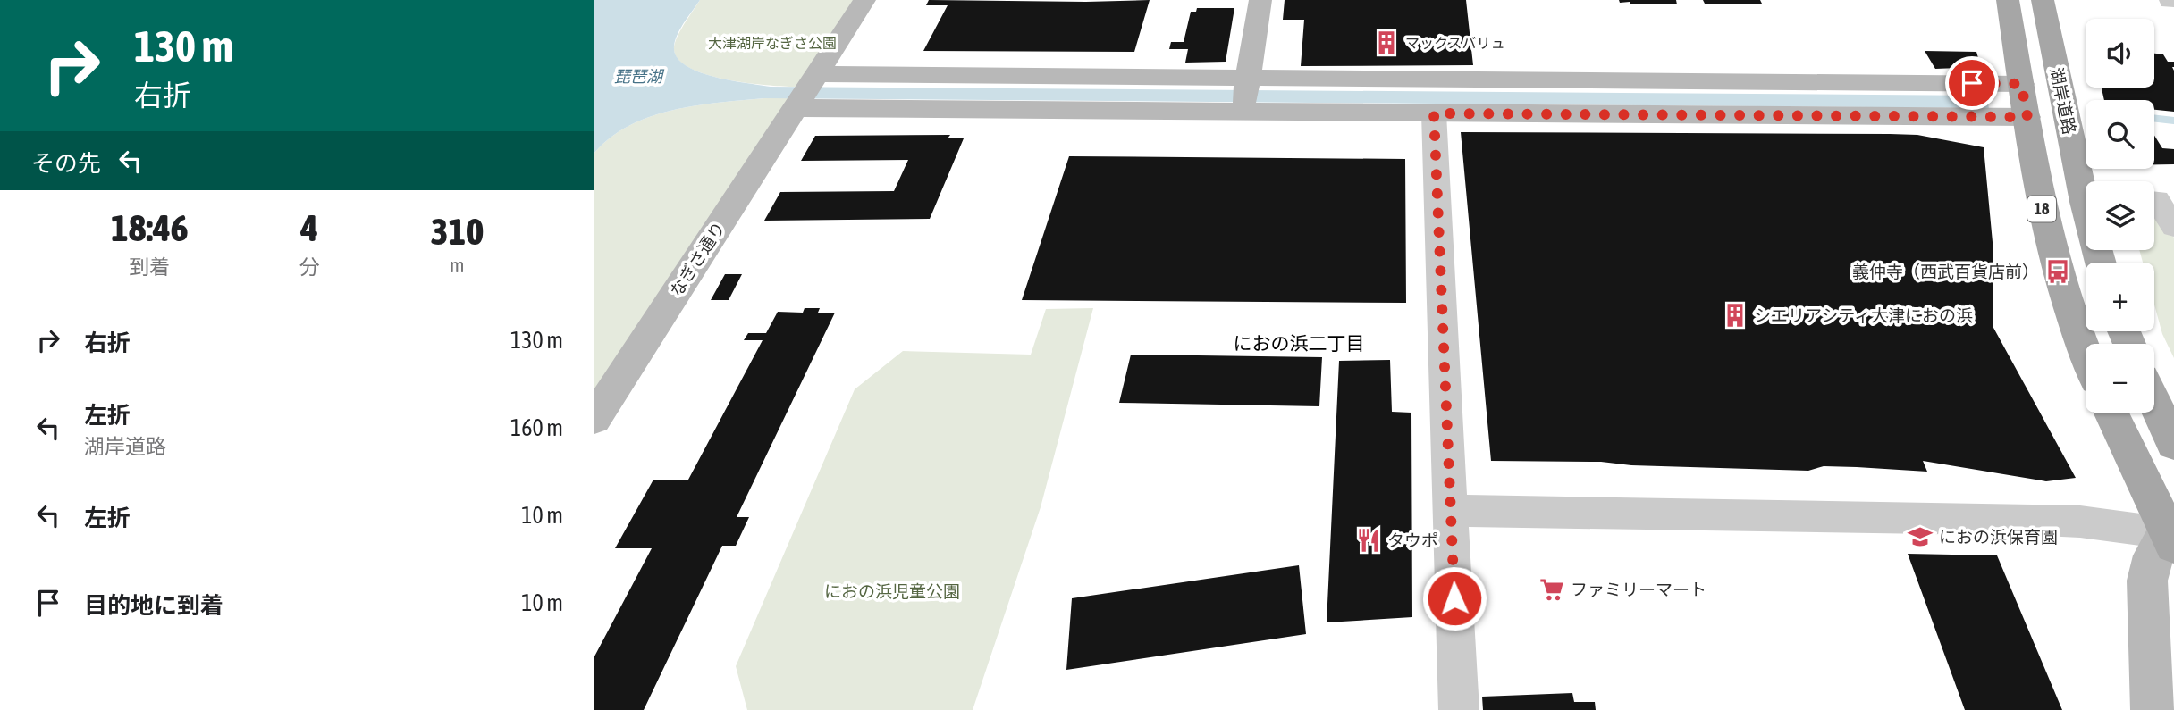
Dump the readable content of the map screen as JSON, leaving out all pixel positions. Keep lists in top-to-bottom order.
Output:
{
  "streets": {
    "main road": ["湖岸道路", "18"],
    "street": ["なぎさ通り"]
  },
  "districts": ["におの浜二丁目"],
  "water": ["琵琶湖"],
  "parks": ["大津湖岸なぎさ公園", "におの浜児童公園"],
  "places": {
    "building": ["マックスバリュ", "シエリアシティ大津におの浜"],
    "bus stop": ["義仲寺（西武百貨店前）"],
    "school or university": ["におの浜保育園"],
    "restaurant": ["タウポ"],
    "supermarket": ["ファミリーマート"]
  },
  "page": {
    "turn": ["130 m", "右折"],
    "map_buttons": ["+", "−"],
    "then": "その先",
    "eta": [
      "18:46",
      "到着",
      "4",
      "分",
      "310",
      "m"
    ],
    "list": [
      {
        "name": "右折",
        "value": "130 m"
      },
      {
        "name": "左折",
        "note": "湖岸道路",
        "value": "160 m"
      },
      {
        "name": "左折",
        "value": "10 m"
      },
      {
        "name": "目的地に到着",
        "value": "10 m"
      }
    ]
  }
}
